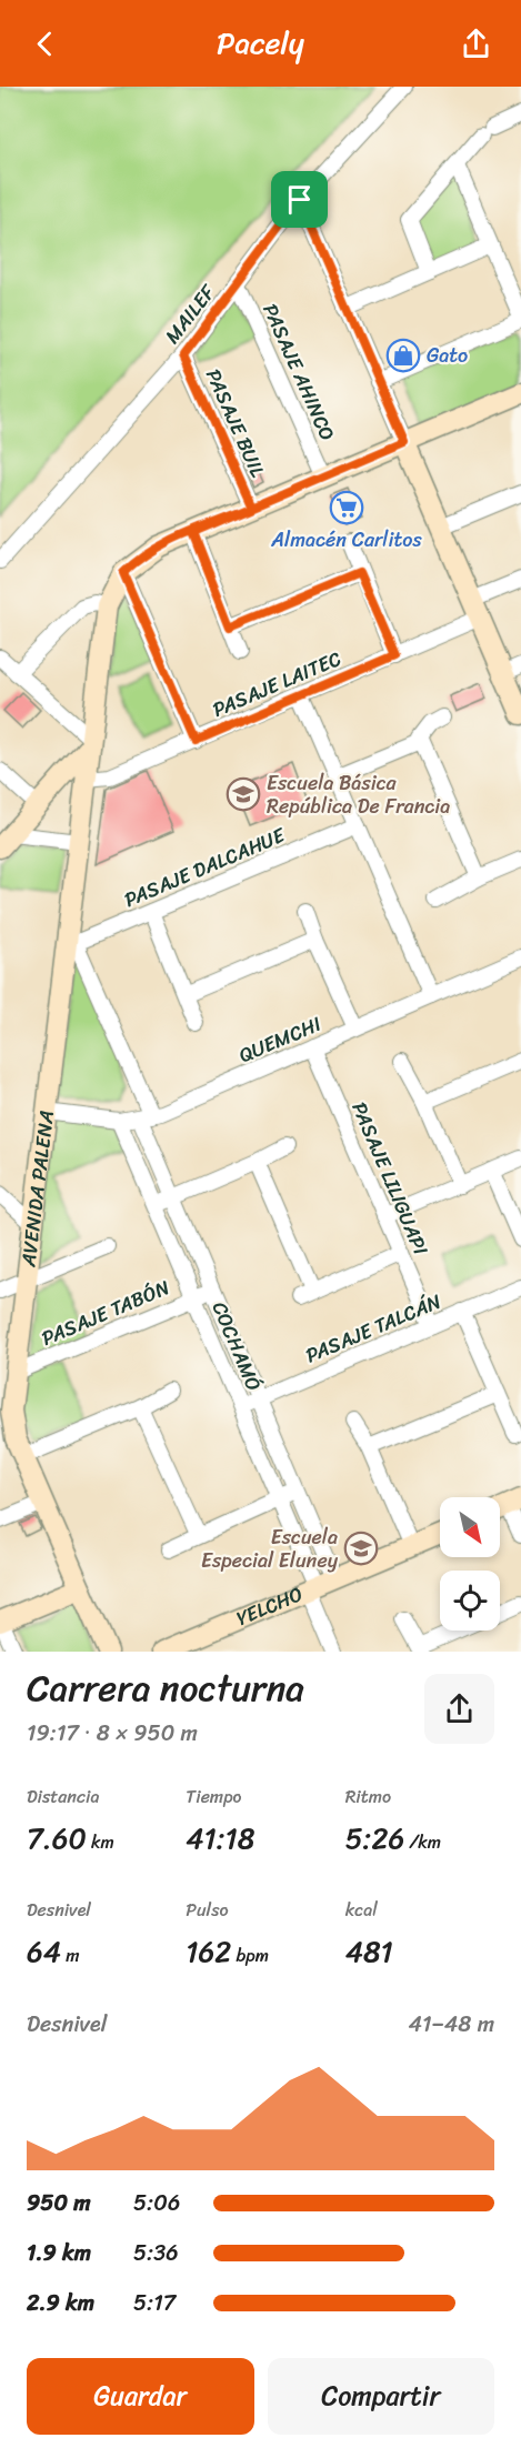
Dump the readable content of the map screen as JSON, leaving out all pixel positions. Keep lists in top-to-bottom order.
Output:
{
  "streets": {
    "street": [
      "MAILEF",
      "PASAJE AHINCO",
      "PASAJE BUIL",
      "PASAJE LAITEC",
      "PASAJE DALCAHUE",
      "QUEMCHI",
      "PASAJE LILIGUAPI",
      "AVENIDA PALENA",
      "PASAJE TABÓN",
      "PASAJE TALCÁN",
      "COCHAMÓ",
      "YELCHO"
    ]
  },
  "crossings": [
    ["MAILEF", "PASAJE AHINCO"],
    ["MAILEF", "PASAJE BUIL"],
    ["PASAJE LAITEC", "AVENIDA PALENA"],
    ["PASAJE DALCAHUE", "AVENIDA PALENA"],
    ["PASAJE DALCAHUE", "COCHAMÓ"],
    ["QUEMCHI", "PASAJE LILIGUAPI"],
    ["QUEMCHI", "AVENIDA PALENA"],
    ["QUEMCHI", "COCHAMÓ"],
    ["PASAJE LILIGUAPI", "PASAJE TALCÁN"],
    ["AVENIDA PALENA", "PASAJE TABÓN"],
    ["AVENIDA PALENA", "COCHAMÓ"],
    ["PASAJE TABÓN", "COCHAMÓ"],
    ["PASAJE TALCÁN", "COCHAMÓ"],
    ["COCHAMÓ", "YELCHO"]
  ],
  "places": {
    "shop": ["Gato"],
    "supermarket": ["Almacén Carlitos"],
    "school or university": ["Escuela Básica República De Francia", "Escuela Especial Eluney"]
  },
  "north": "bottom right",
  "page": {
    "header": "Pacely",
    "heading": ["Carrera nocturna", "19:17 · 8 × 950 m"],
    "stats": [
      ["Distancia", "7.60 km"],
      ["Tiempo", "41:18"],
      ["Ritmo", "5:26 /km"],
      ["Desnivel", "64 m"],
      ["Pulso", "162 bpm"],
      ["kcal", "481"]
    ],
    "chart": ["Desnivel", "41–48 m"],
    "list": [
      {
        "name": "950 m",
        "note": "5:06"
      },
      {
        "name": "1.9 km",
        "note": "5:36"
      },
      {
        "name": "2.9 km",
        "note": "5:17"
      }
    ],
    "buttons": ["Guardar", "Compartir"]
  }
}
